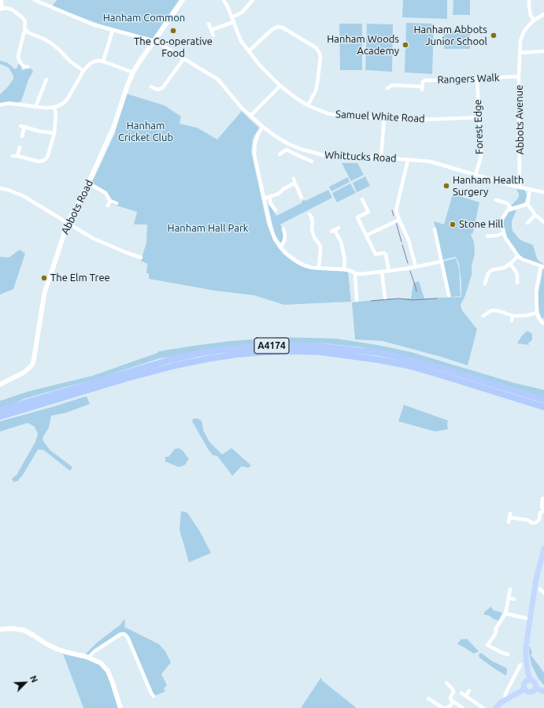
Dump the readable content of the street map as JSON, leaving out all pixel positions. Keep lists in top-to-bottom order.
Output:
{
  "streets": {
    "highway": ["A4174"],
    "street": [
      "Rangers Walk",
      "Samuel White Road",
      "Abbots Avenue",
      "Forest Edge",
      "Whittucks Road",
      "Abbots Road"
    ]
  },
  "crossings": [
    ["Rangers Walk", "Abbots Avenue"],
    ["Rangers Walk", "Forest Edge"],
    ["Samuel White Road", "Forest Edge"],
    ["Abbots Avenue", "Whittucks Road"],
    ["Forest Edge", "Whittucks Road"],
    ["Whittucks Road", "Abbots Road"]
  ],
  "parks": ["Hanham Common", "Hanham Cricket Club", "Hanham Hall Park"],
  "places": [
    "The Co-operative Food",
    "Hanham Abbots Junior School",
    "Hanham Woods Academy",
    "Hanham Health Surgery",
    "Stone Hill",
    "The Elm Tree"
  ],
  "north": "top right"
}
